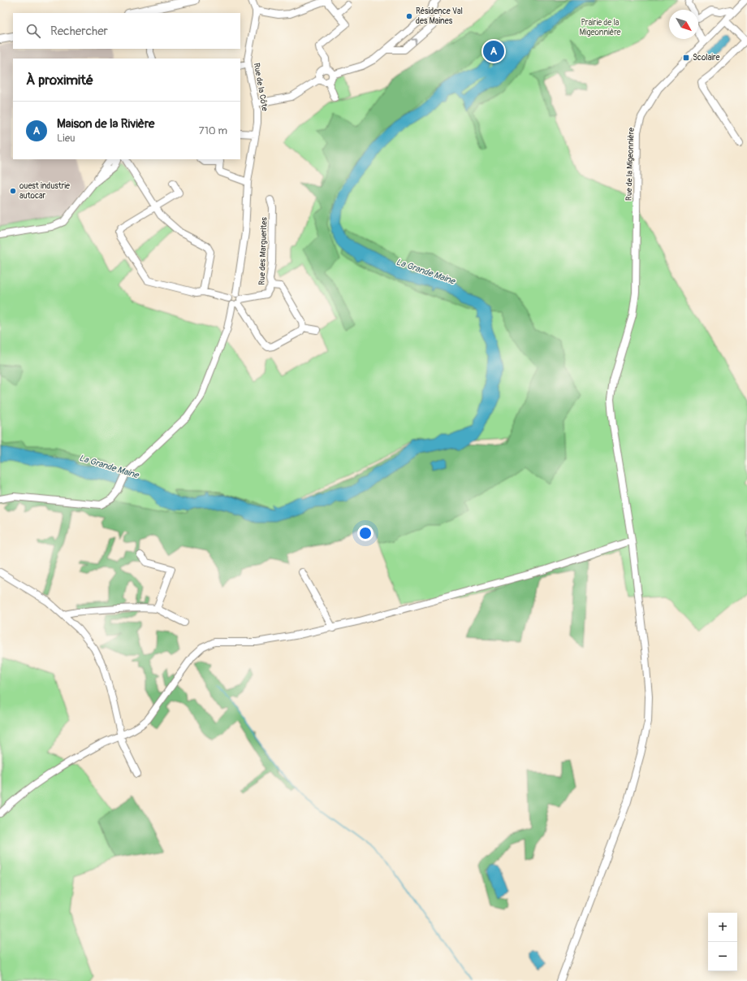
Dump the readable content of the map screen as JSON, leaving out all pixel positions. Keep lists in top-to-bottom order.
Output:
{
  "streets": {
    "street": ["Rue de la Côte", "Rue de la Migeonnière", "Rue des Marguerites"]
  },
  "crossings": [
    ["Rue de la Côte", "Rue des Marguerites"]
  ],
  "water": ["La Grande Maine"],
  "parks": ["Prairie de la Migeonnière"],
  "places": {
    "other": ["Résidence Val des Maines", "ouest industrie autocar"],
    "transit": ["Scolaire"]
  },
  "north": "bottom right",
  "page": {
    "search": "Rechercher",
    "pins": "A",
    "heading": "À proximité",
    "list": [
      {
        "mark": "A",
        "name": "Maison de la Rivière",
        "note": "Lieu",
        "value": "710 m"
      }
    ],
    "map_buttons": ["+", "−"]
  }
}
